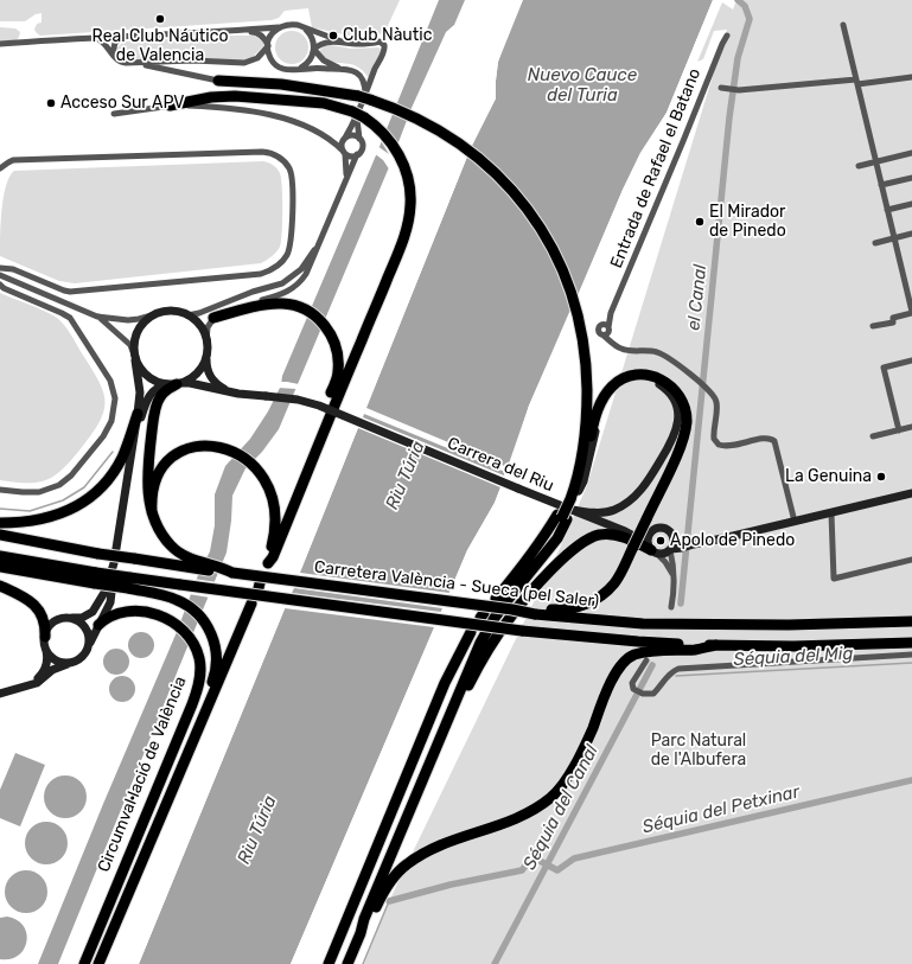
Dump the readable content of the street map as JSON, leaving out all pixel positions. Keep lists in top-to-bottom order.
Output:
{
  "streets": {
    "highway": ["Carretera València - Sueca (pel Saler)", "Circumval·lació de València"],
    "street": ["Entrada de Rafael el Batano", "Carrera del Riu"]
  },
  "water": [
    "Nuevo Cauce del Turia",
    "el Canal",
    "Riu Túria",
    "Séquia del Mig",
    "Séquia del Canal",
    "Séquia del Petxinar"
  ],
  "parks": ["Parc Natural de l'Albufera"],
  "places": [
    "Real Club Náutico de Valencia",
    "Club Nàutic",
    "Acceso Sur APV",
    "El Mirador de Pinedo",
    "La Genuina",
    "Apolo de Pinedo"
  ]
}
